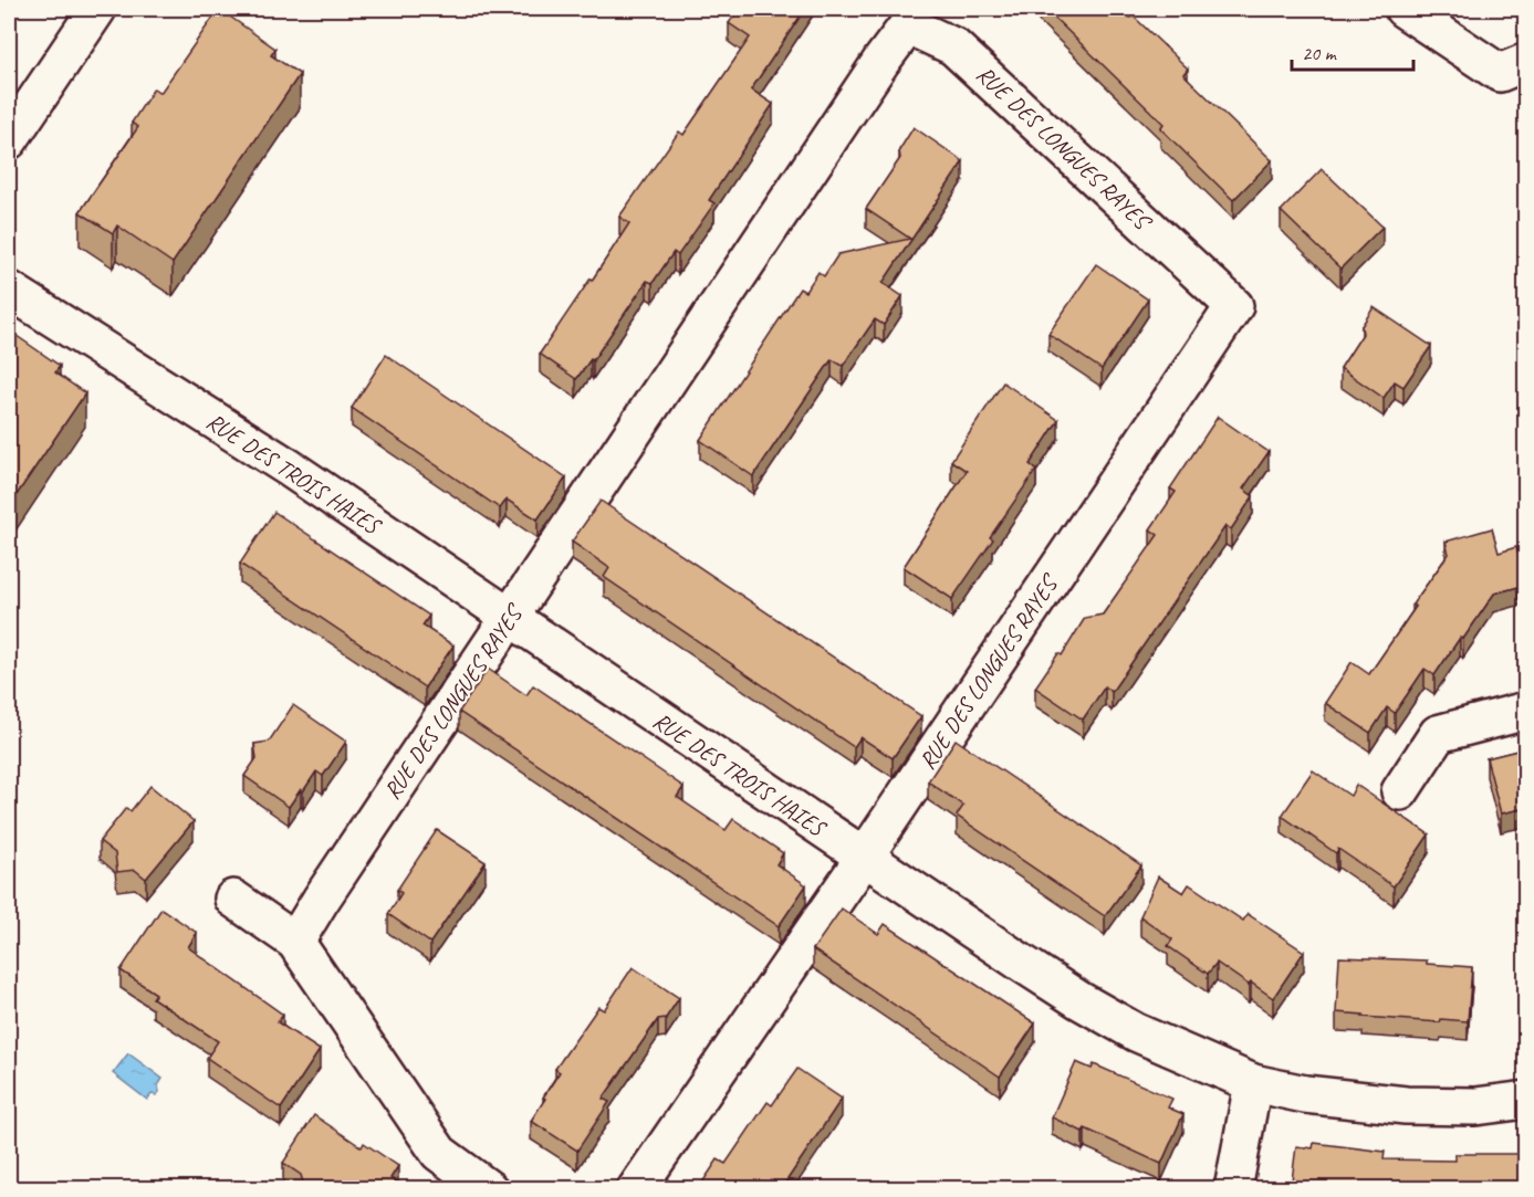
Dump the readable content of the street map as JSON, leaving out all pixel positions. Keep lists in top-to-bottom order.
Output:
{
  "streets": {
    "street": ["RUE DES LONGUES RAYES", "RUE DES TROIS HAIES"]
  },
  "crossings": [
    ["RUE DES LONGUES RAYES", "RUE DES TROIS HAIES"]
  ],
  "scale_bar": "20 m"
}
